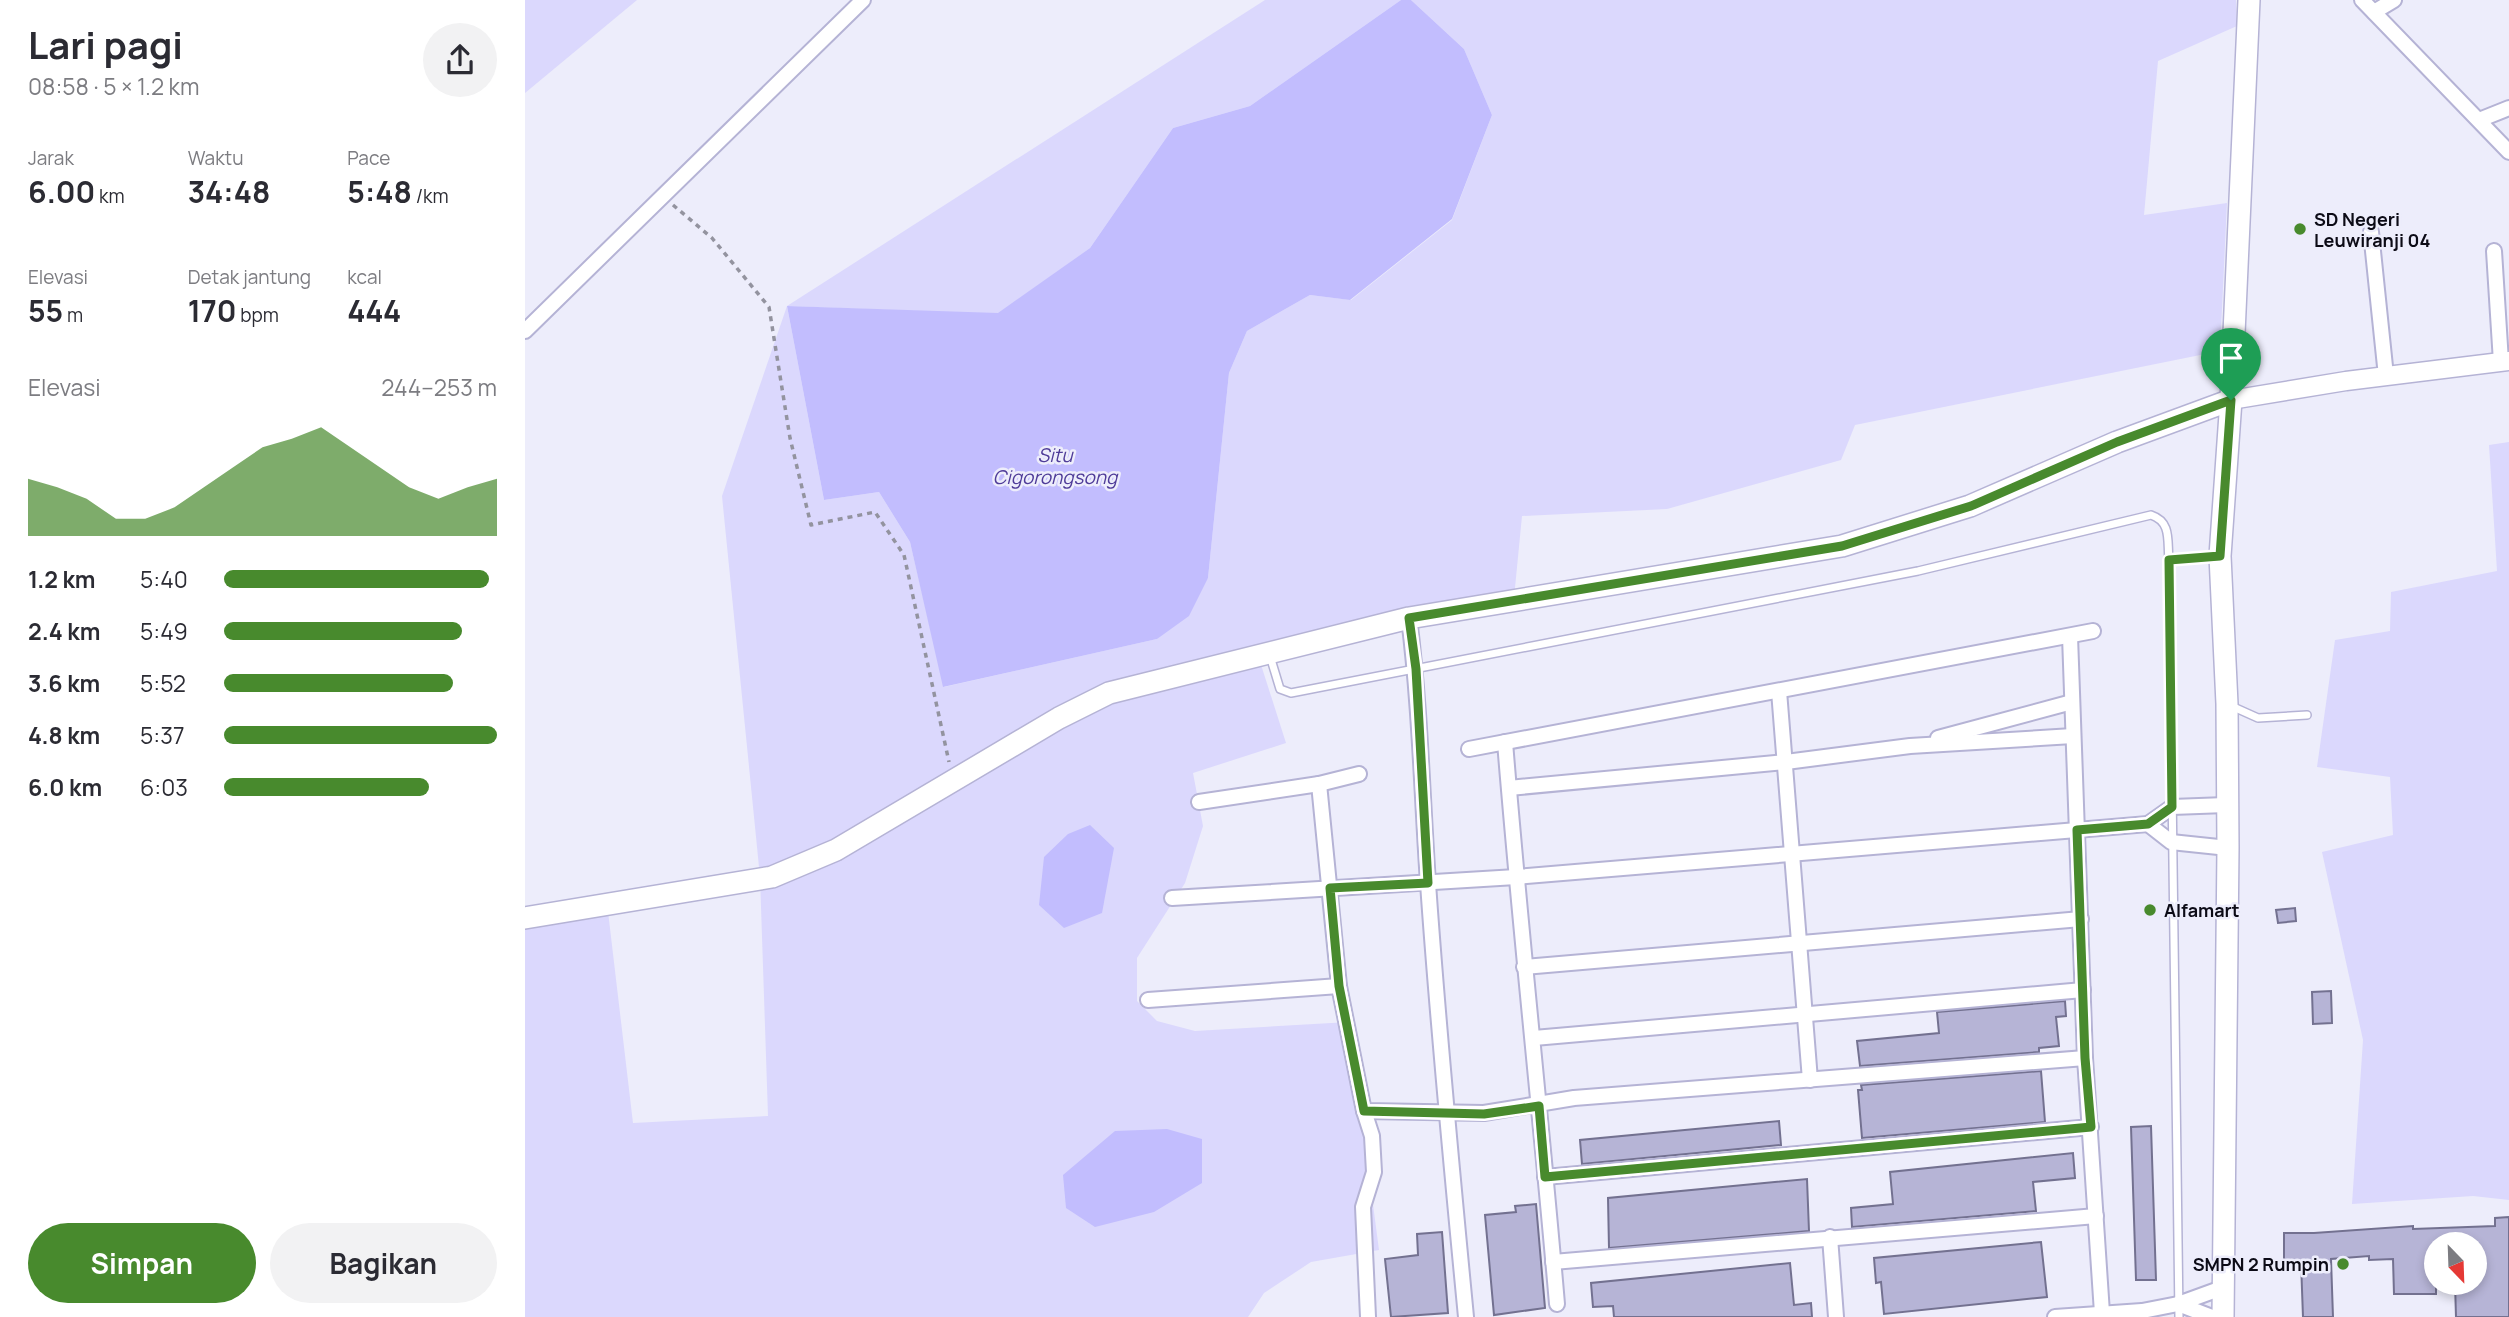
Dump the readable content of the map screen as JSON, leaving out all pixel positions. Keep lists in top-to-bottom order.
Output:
{
  "water": ["Situ Cigorongsong"],
  "places": ["SD Negeri Leuwiranji 04", "Alfamart", "SMPN 2 Rumpin"],
  "north": "bottom right",
  "page": {
    "heading": ["Lari pagi", "08:58 · 5 × 1.2 km"],
    "stats": [
      ["Jarak", "6.00 km"],
      ["Waktu", "34:48"],
      ["Pace", "5:48 /km"],
      ["Elevasi", "55 m"],
      ["Detak jantung", "170 bpm"],
      ["kcal", "444"]
    ],
    "chart": ["Elevasi", "244–253 m"],
    "list": [
      {
        "name": "1.2 km",
        "note": "5:40"
      },
      {
        "name": "2.4 km",
        "note": "5:49"
      },
      {
        "name": "3.6 km",
        "note": "5:52"
      },
      {
        "name": "4.8 km",
        "note": "5:37"
      },
      {
        "name": "6.0 km",
        "note": "6:03"
      }
    ],
    "buttons": ["Simpan", "Bagikan"]
  }
}
